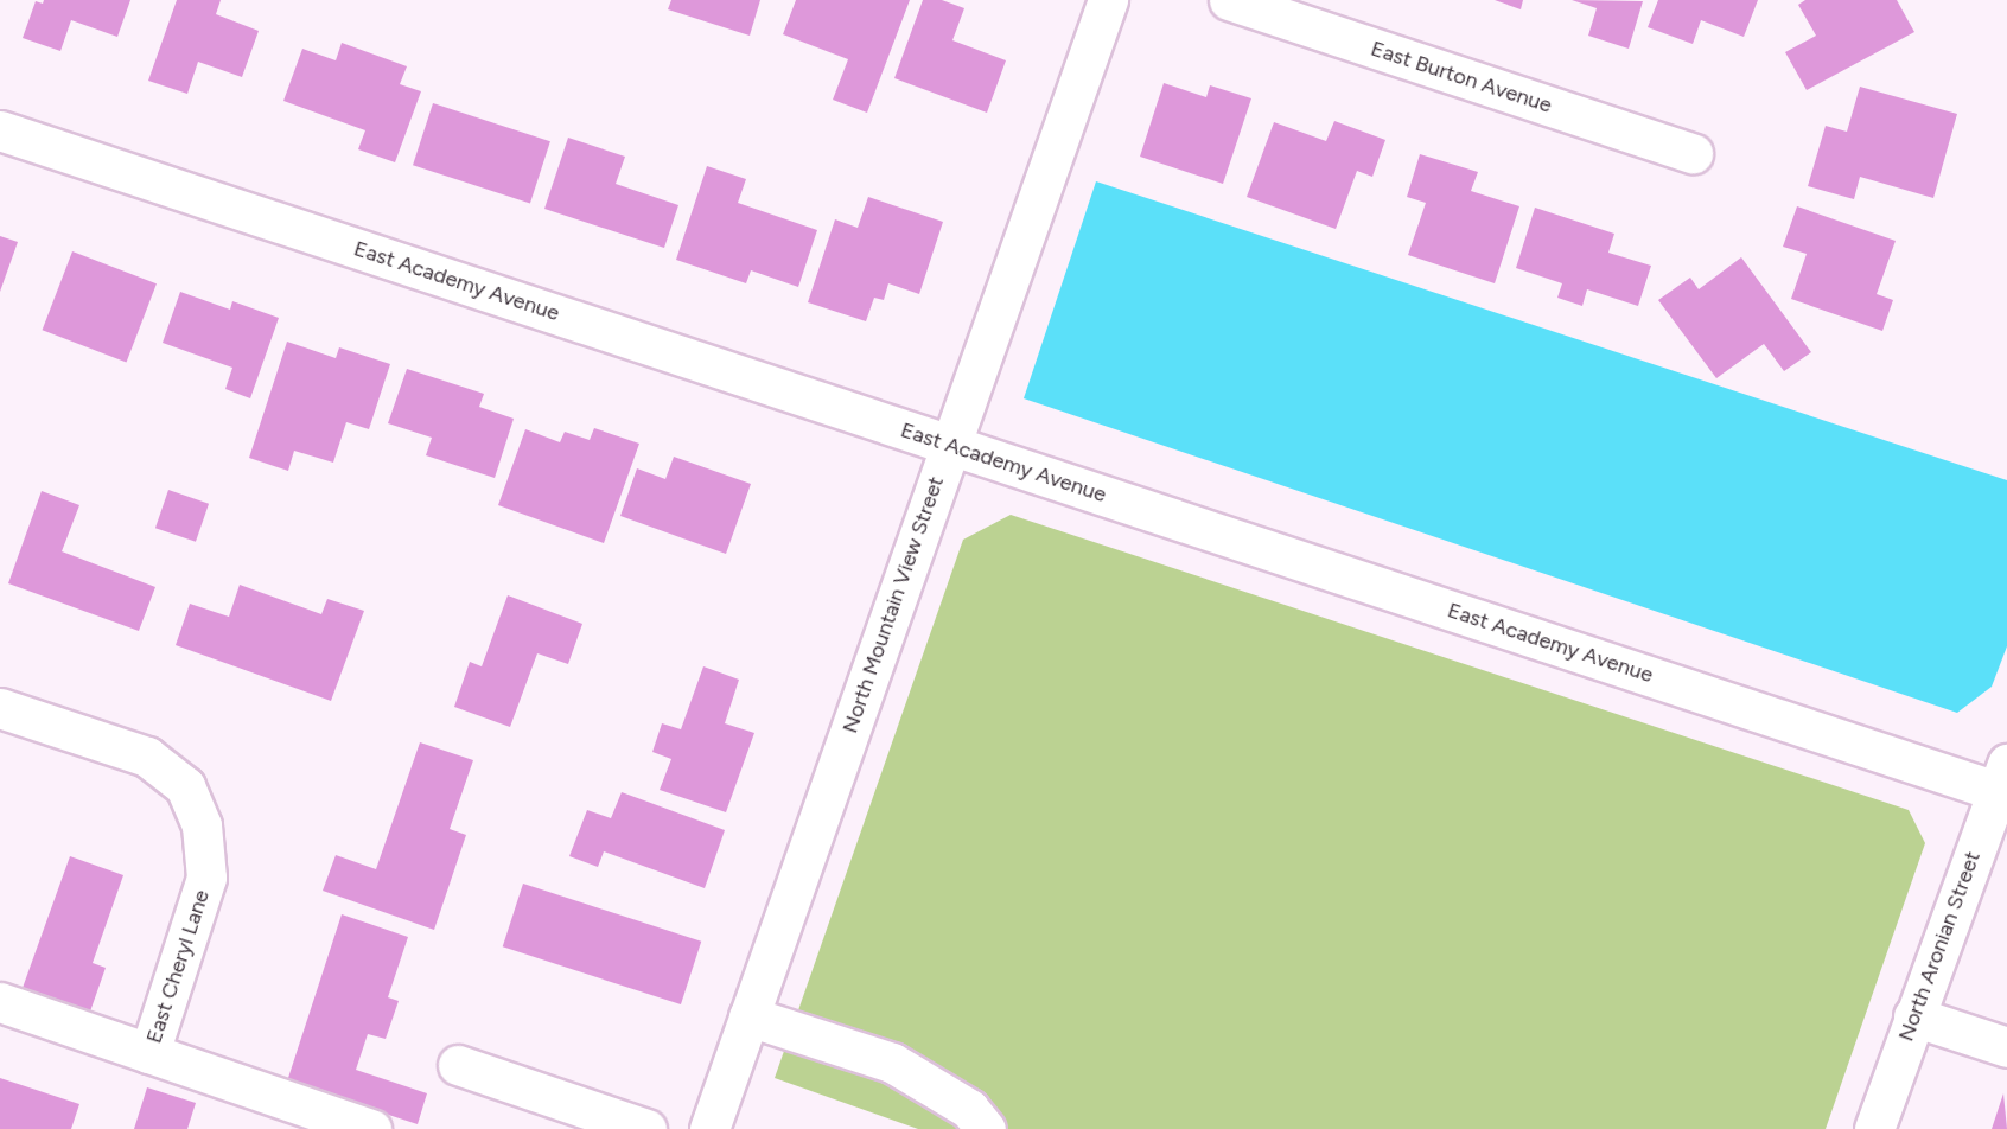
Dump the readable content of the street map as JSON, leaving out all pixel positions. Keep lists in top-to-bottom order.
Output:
{
  "streets": {
    "street": [
      "East Burton Avenue",
      "East Academy Avenue",
      "North Mountain View Street",
      "North Aronian Street",
      "East Cheryl Lane"
    ]
  },
  "crossings": [
    ["East Academy Avenue", "North Mountain View Street"],
    ["East Academy Avenue", "North Aronian Street"]
  ]
}
